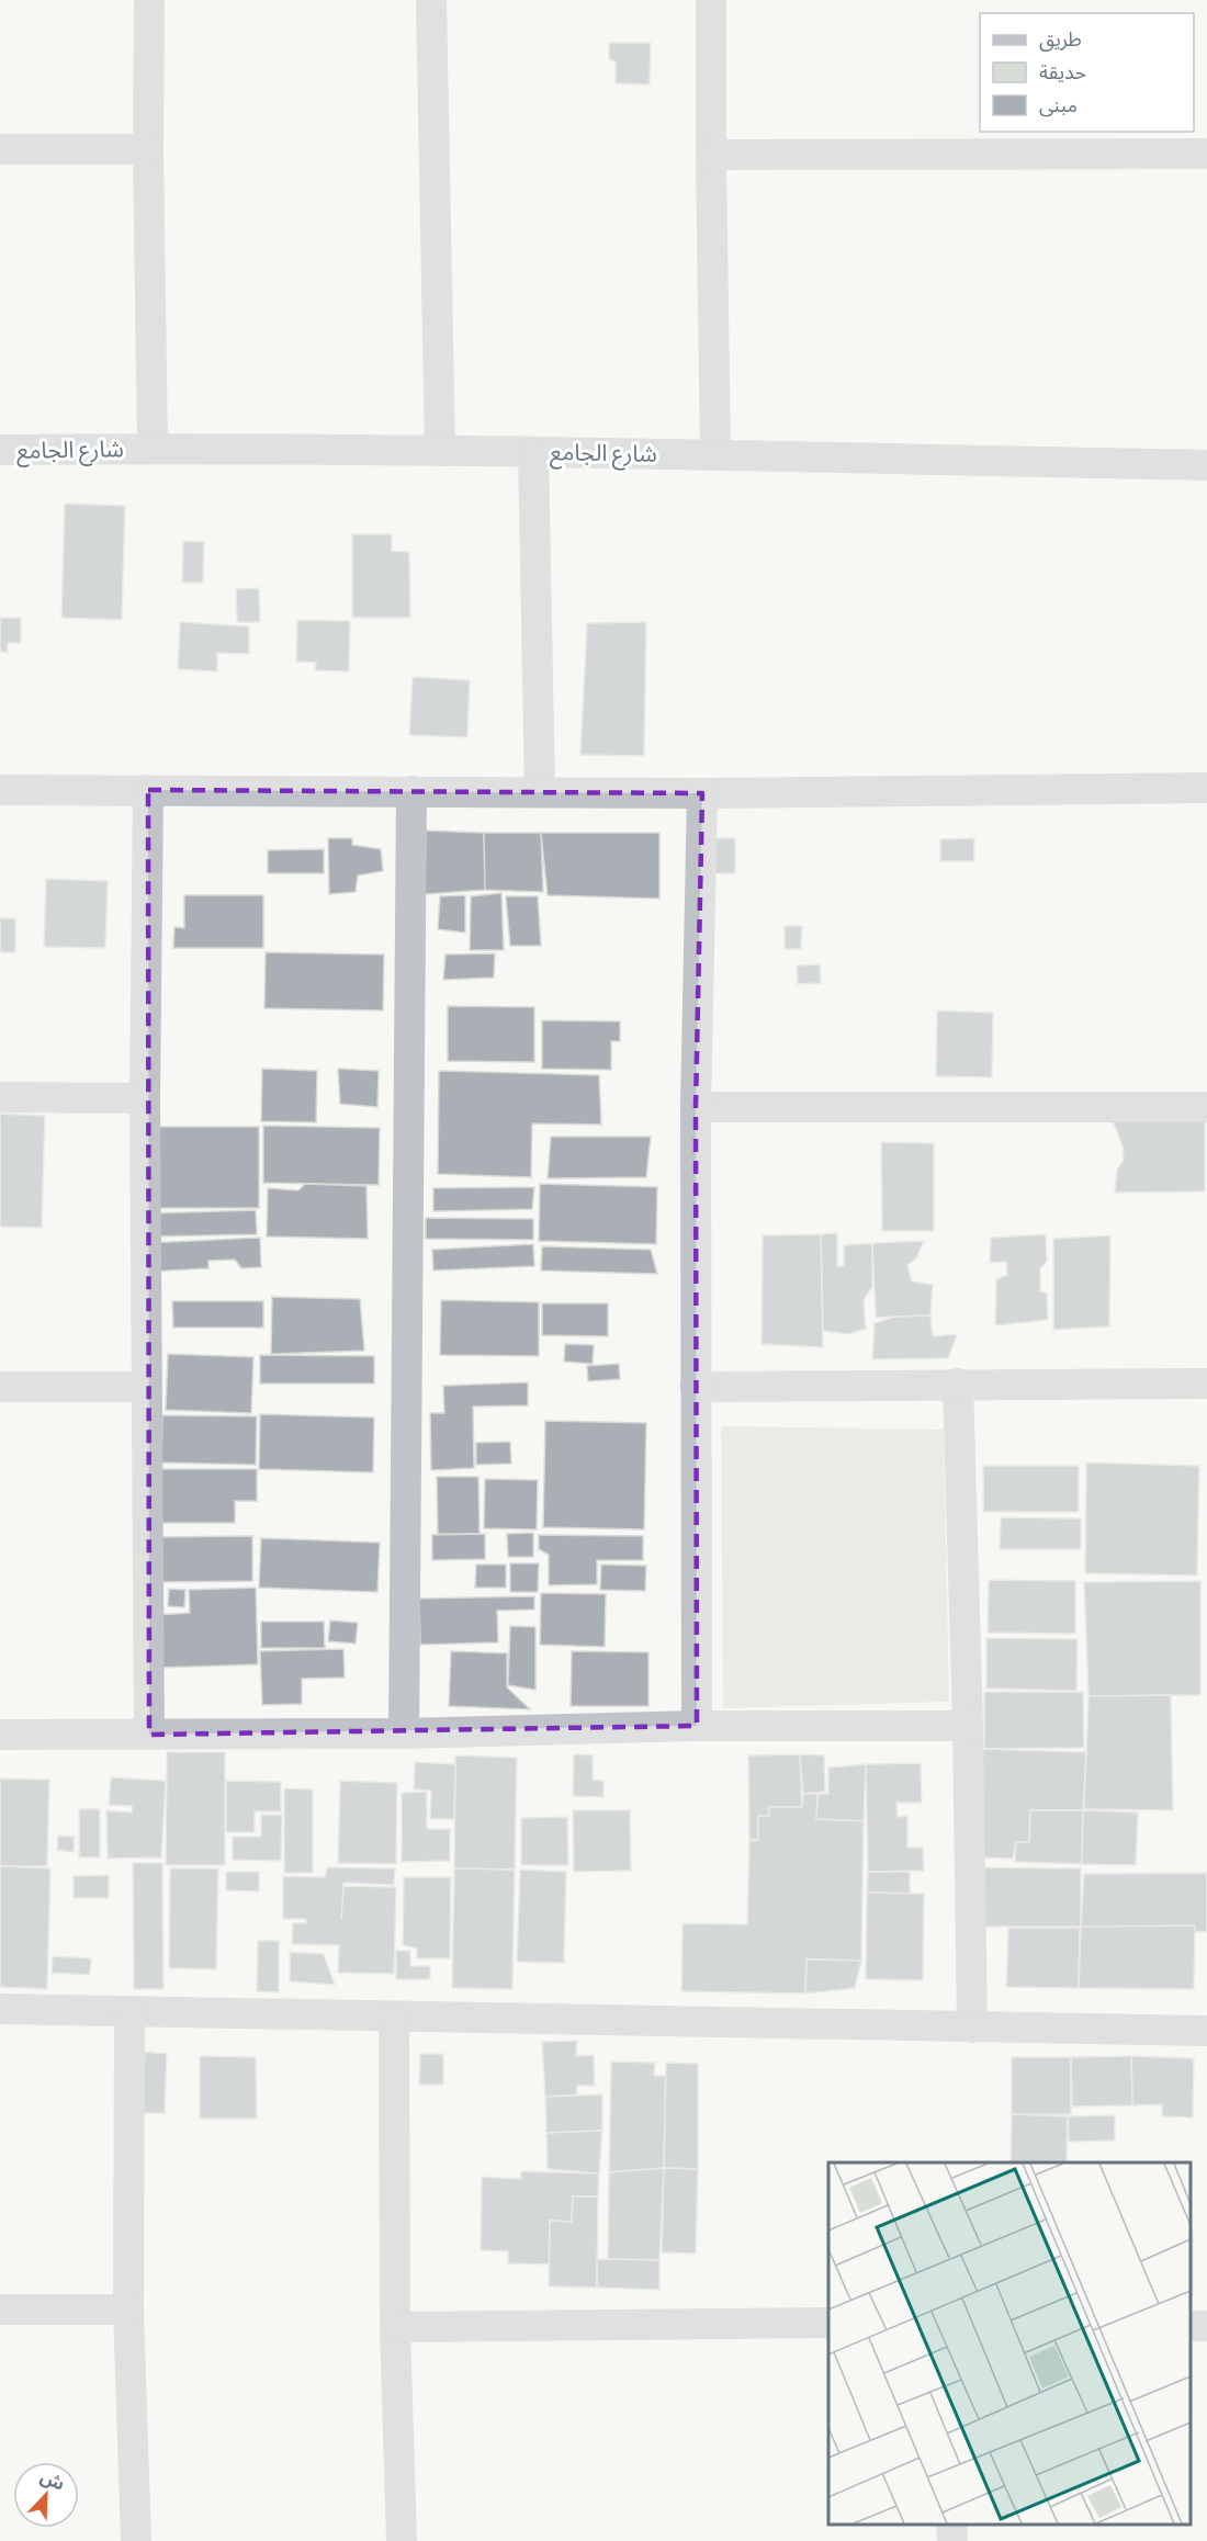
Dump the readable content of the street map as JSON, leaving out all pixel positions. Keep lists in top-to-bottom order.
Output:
{
  "streets": {
    "street": ["شارع الجامع"]
  },
  "legend": ["طريق", "حديقة", "مبنى"],
  "north": "top right"
}
